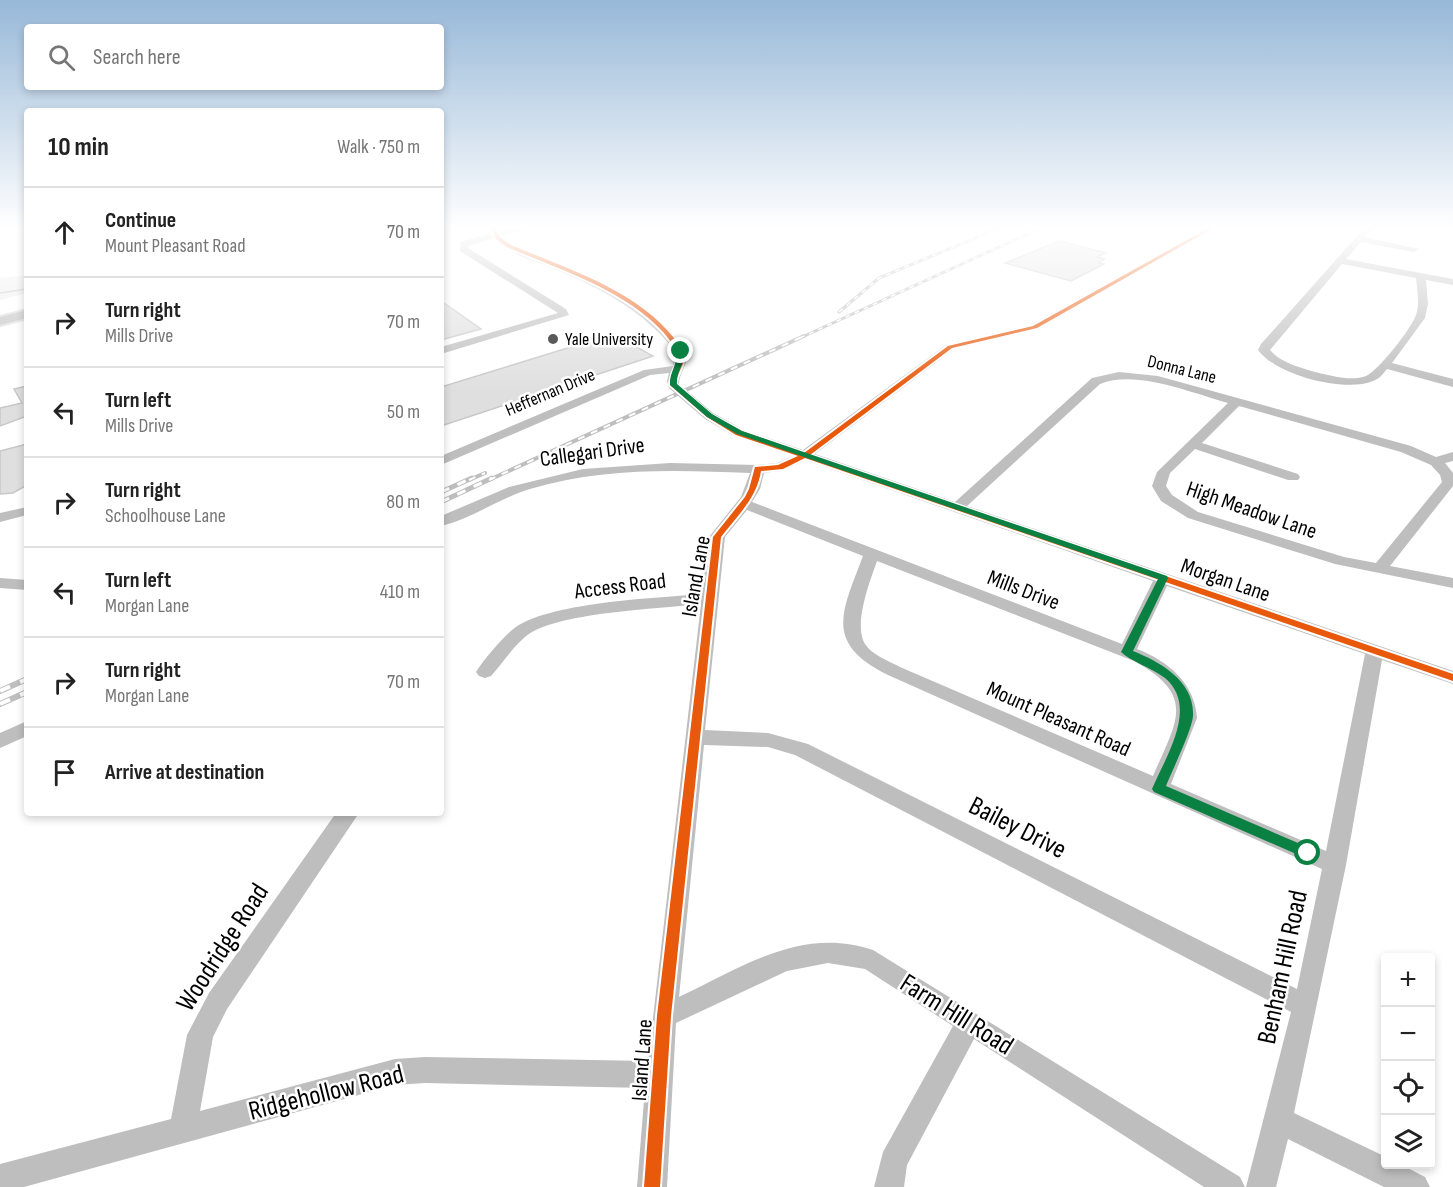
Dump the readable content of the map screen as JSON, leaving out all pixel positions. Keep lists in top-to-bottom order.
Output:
{
  "streets": {
    "street": [
      "Donna Lane",
      "Heffernan Drive",
      "Callegari Drive",
      "High Meadow Lane",
      "Island Lane",
      "Morgan Lane",
      "Access Road",
      "Mills Drive",
      "Mount Pleasant Road",
      "Bailey Drive",
      "Woodridge Road",
      "Benham Hill Road",
      "Farm Hill Road",
      "Ridgehollow Road"
    ]
  },
  "crossings": [
    ["Donna Lane", "High Meadow Lane"],
    ["Donna Lane", "Morgan Lane"],
    ["Heffernan Drive", "Morgan Lane"],
    ["Callegari Drive", "Island Lane"],
    ["Island Lane", "Access Road"],
    ["Island Lane", "Mills Drive"],
    ["Island Lane", "Bailey Drive"],
    ["Island Lane", "Farm Hill Road"],
    ["Island Lane", "Ridgehollow Road"],
    ["Morgan Lane", "Benham Hill Road"],
    ["Mills Drive", "Mount Pleasant Road"],
    ["Mount Pleasant Road", "Benham Hill Road"],
    ["Bailey Drive", "Benham Hill Road"],
    ["Woodridge Road", "Ridgehollow Road"]
  ],
  "places": ["Yale University"],
  "page": {
    "search": "Search here",
    "heading": ["10 min", "Walk · 750 m"],
    "list": [
      ["Continue", "Mount Pleasant Road", "70 m"],
      ["Turn right", "Mills Drive", "70 m"],
      ["Turn left", "Mills Drive", "50 m"],
      ["Turn right", "Schoolhouse Lane", "80 m"],
      ["Turn left", "Morgan Lane", "410 m"],
      ["Turn right", "Morgan Lane", "70 m"],
      "Arrive at destination"
    ],
    "map_buttons": ["+", "−"]
  }
}
